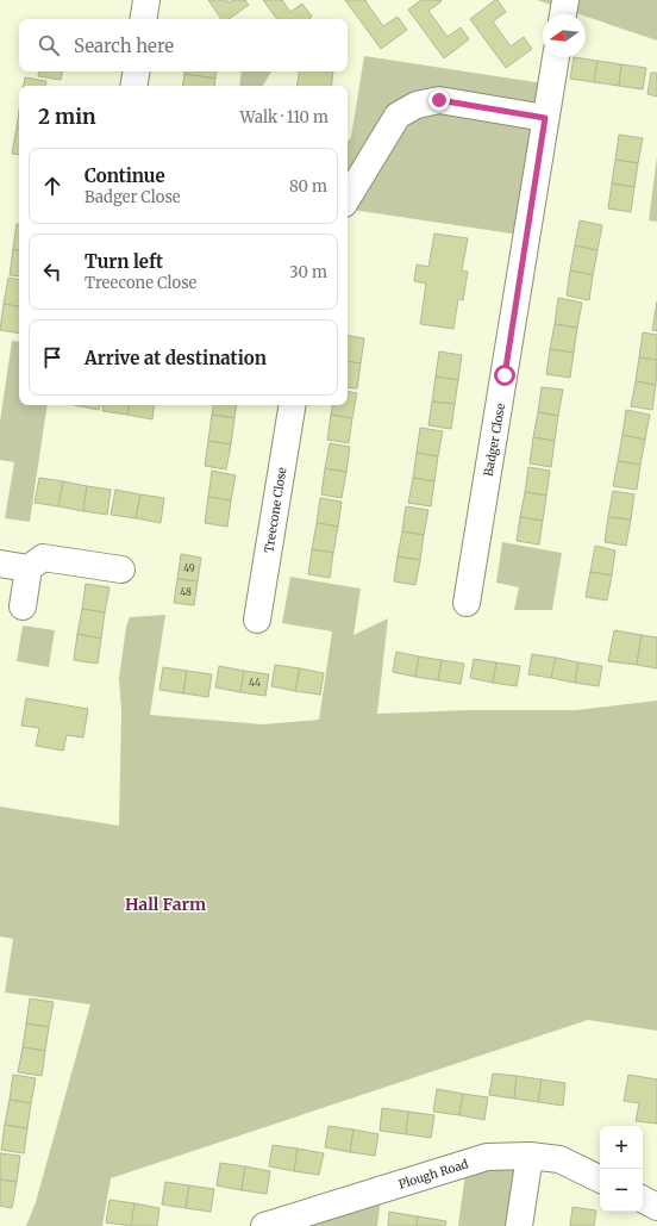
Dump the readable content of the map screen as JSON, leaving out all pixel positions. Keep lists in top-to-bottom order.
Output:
{
  "streets": {
    "street": ["Badger Close", "Treecone Close", "Plough Road"]
  },
  "districts": ["Hall Farm"],
  "house_numbers": ["49", "48", "44"],
  "north": "left",
  "page": {
    "search": "Search here",
    "heading": ["2 min", "Walk · 110 m"],
    "list": [
      ["Continue", "Badger Close", "80 m"],
      ["Turn left", "Treecone Close", "30 m"],
      "Arrive at destination"
    ],
    "map_buttons": ["+", "−"]
  }
}
